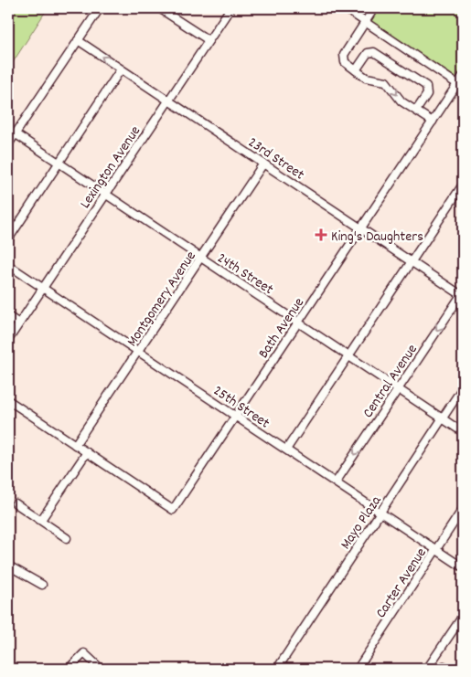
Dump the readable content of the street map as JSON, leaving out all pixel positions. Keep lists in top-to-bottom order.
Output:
{
  "streets": {
    "street": [
      "23rd Street",
      "Lexington Avenue",
      "24th Street",
      "Montgomery Avenue",
      "Bath Avenue",
      "Central Avenue",
      "25th Street",
      "Mayo Plaza",
      "Carter Avenue"
    ]
  },
  "crossings": [
    ["23rd Street", "Lexington Avenue"],
    ["23rd Street", "Montgomery Avenue"],
    ["23rd Street", "Bath Avenue"],
    ["23rd Street", "Central Avenue"],
    ["Lexington Avenue", "24th Street"],
    ["Lexington Avenue", "25th Street"],
    ["24th Street", "Montgomery Avenue"],
    ["24th Street", "Bath Avenue"],
    ["24th Street", "Central Avenue"],
    ["24th Street", "Mayo Plaza"],
    ["Montgomery Avenue", "25th Street"],
    ["Bath Avenue", "25th Street"],
    ["Central Avenue", "25th Street"],
    ["25th Street", "Mayo Plaza"],
    ["25th Street", "Carter Avenue"]
  ],
  "places": {
    "health": ["King's Daughters"]
  }
}
